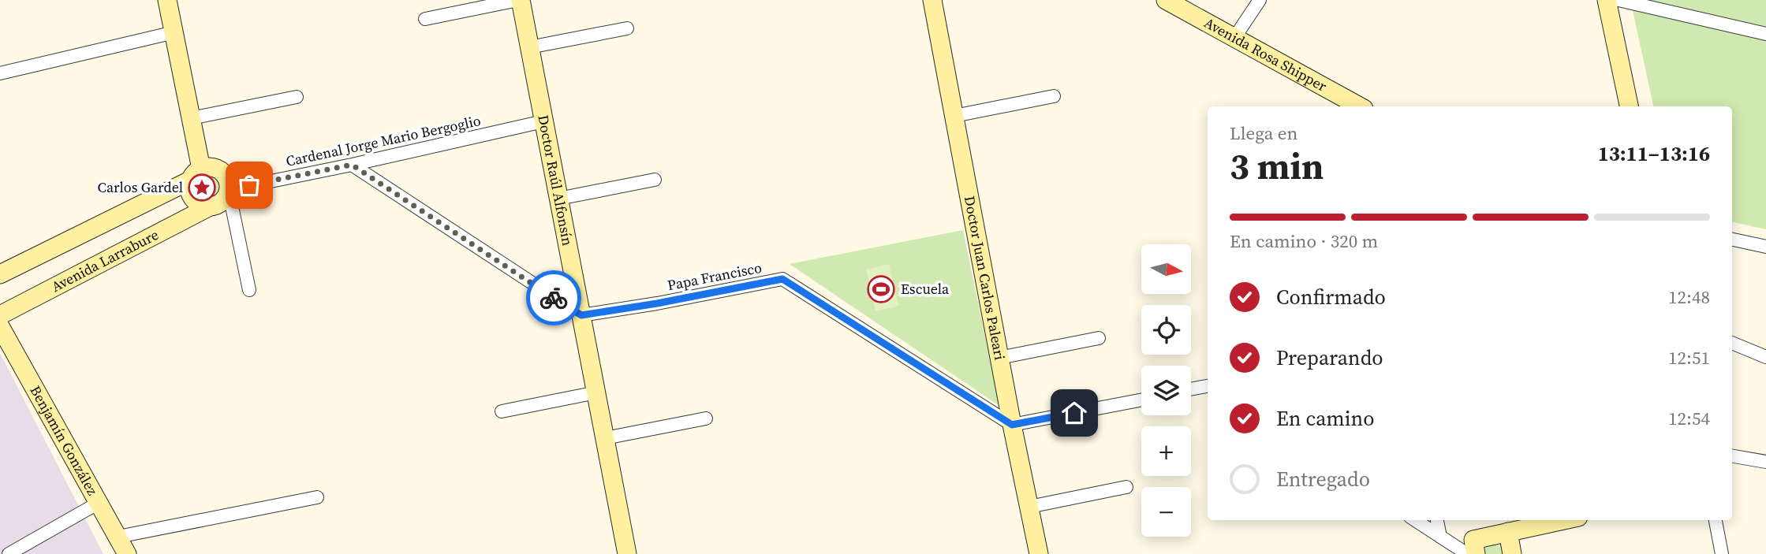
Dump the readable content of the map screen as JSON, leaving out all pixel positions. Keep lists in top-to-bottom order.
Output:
{
  "streets": {
    "street": [
      "Avenida Rosa Shipper",
      "Cardenal Jorge Mario Bergoglio",
      "Doctor Raúl Alfonsín",
      "Avenida Larrabure",
      "Papa Francisco",
      "Doctor Juan Carlos Paleari",
      "Benjamín González"
    ]
  },
  "crossings": [
    ["Cardenal Jorge Mario Bergoglio", "Doctor Raúl Alfonsín"],
    ["Cardenal Jorge Mario Bergoglio", "Avenida Larrabure"],
    ["Doctor Raúl Alfonsín", "Papa Francisco"],
    ["Papa Francisco", "Doctor Juan Carlos Paleari"]
  ],
  "places": {
    "place": ["Carlos Gardel"],
    "sports": ["Escuela"]
  },
  "north": "right",
  "page": {
    "heading": ["3 min", "Llega en", "13:11–13:16"],
    "bar": "En camino · 320 m",
    "map_buttons": ["+", "−"],
    "list": [
      ["Confirmado", "12:48"],
      ["Preparando", "12:51"],
      ["En camino", "12:54"],
      "Entregado"
    ]
  }
}
